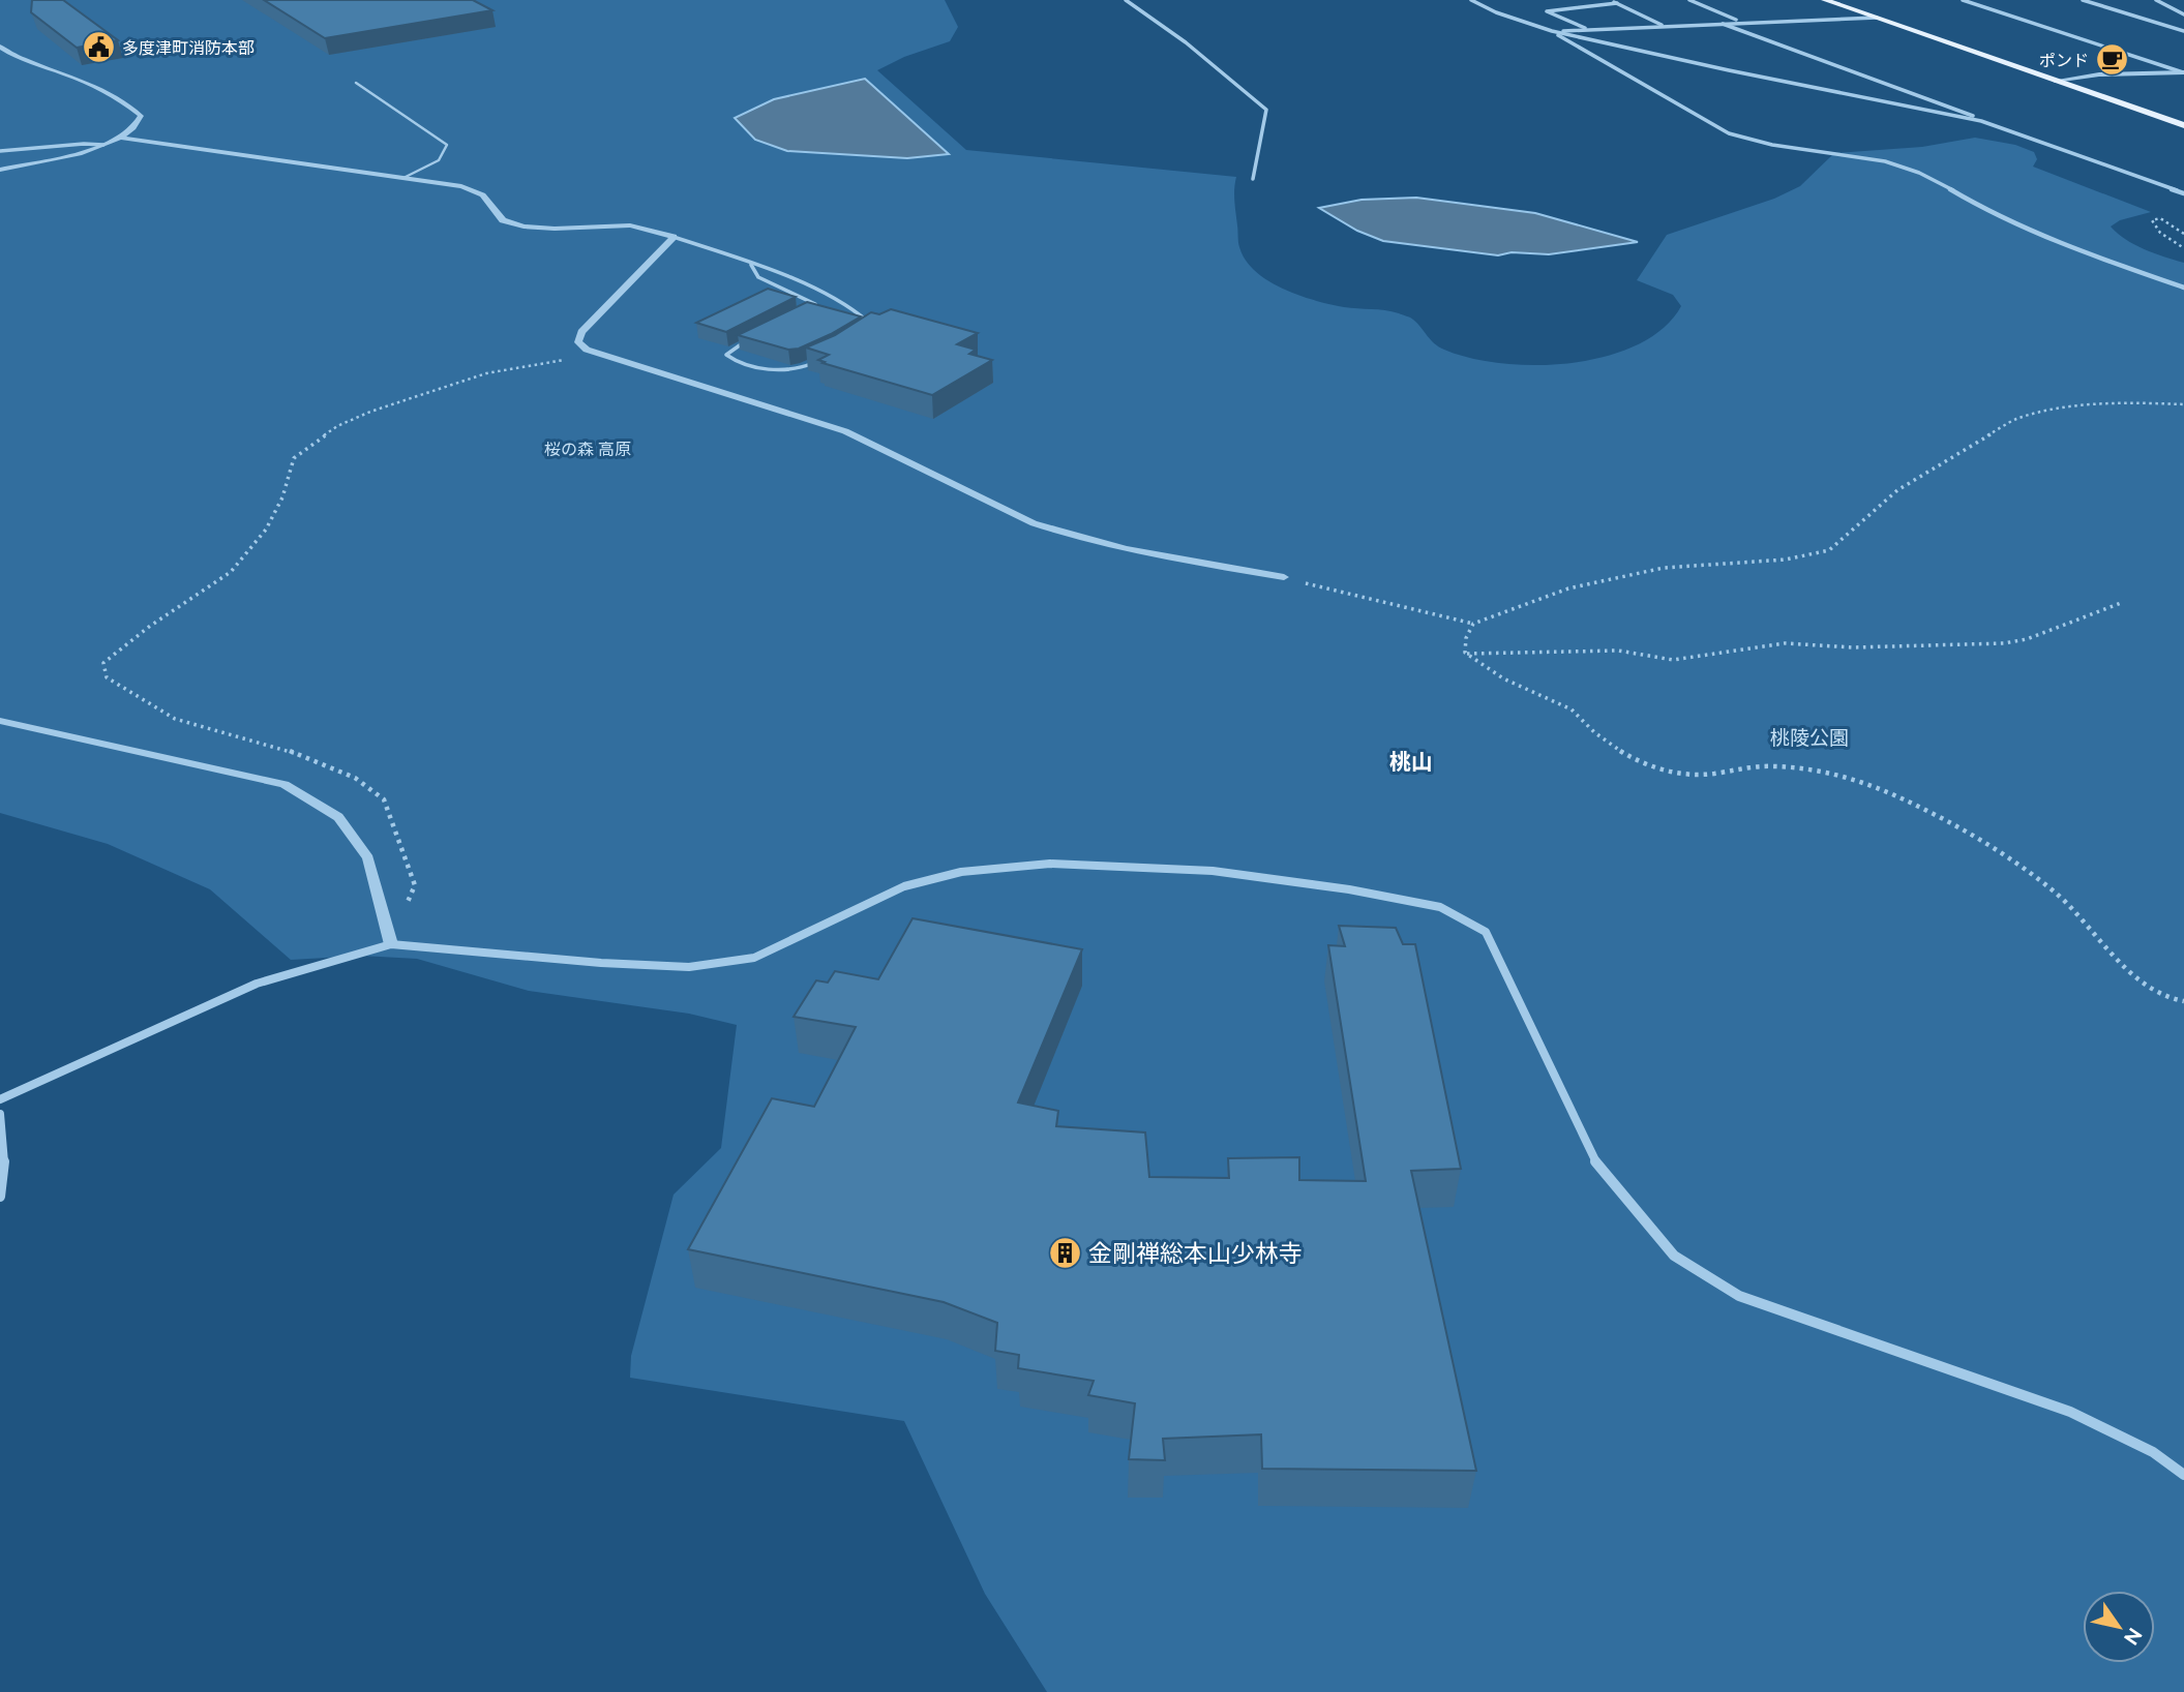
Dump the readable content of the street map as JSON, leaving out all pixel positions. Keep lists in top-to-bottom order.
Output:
{
  "districts": ["桃山"],
  "parks": ["桜の森 高原", "桃陵公園"],
  "places": {
    "public building": ["多度津町消防本部"],
    "cafe": ["ポンド"],
    "building": ["金剛禅総本山少林寺"]
  },
  "north": "bottom right"
}
